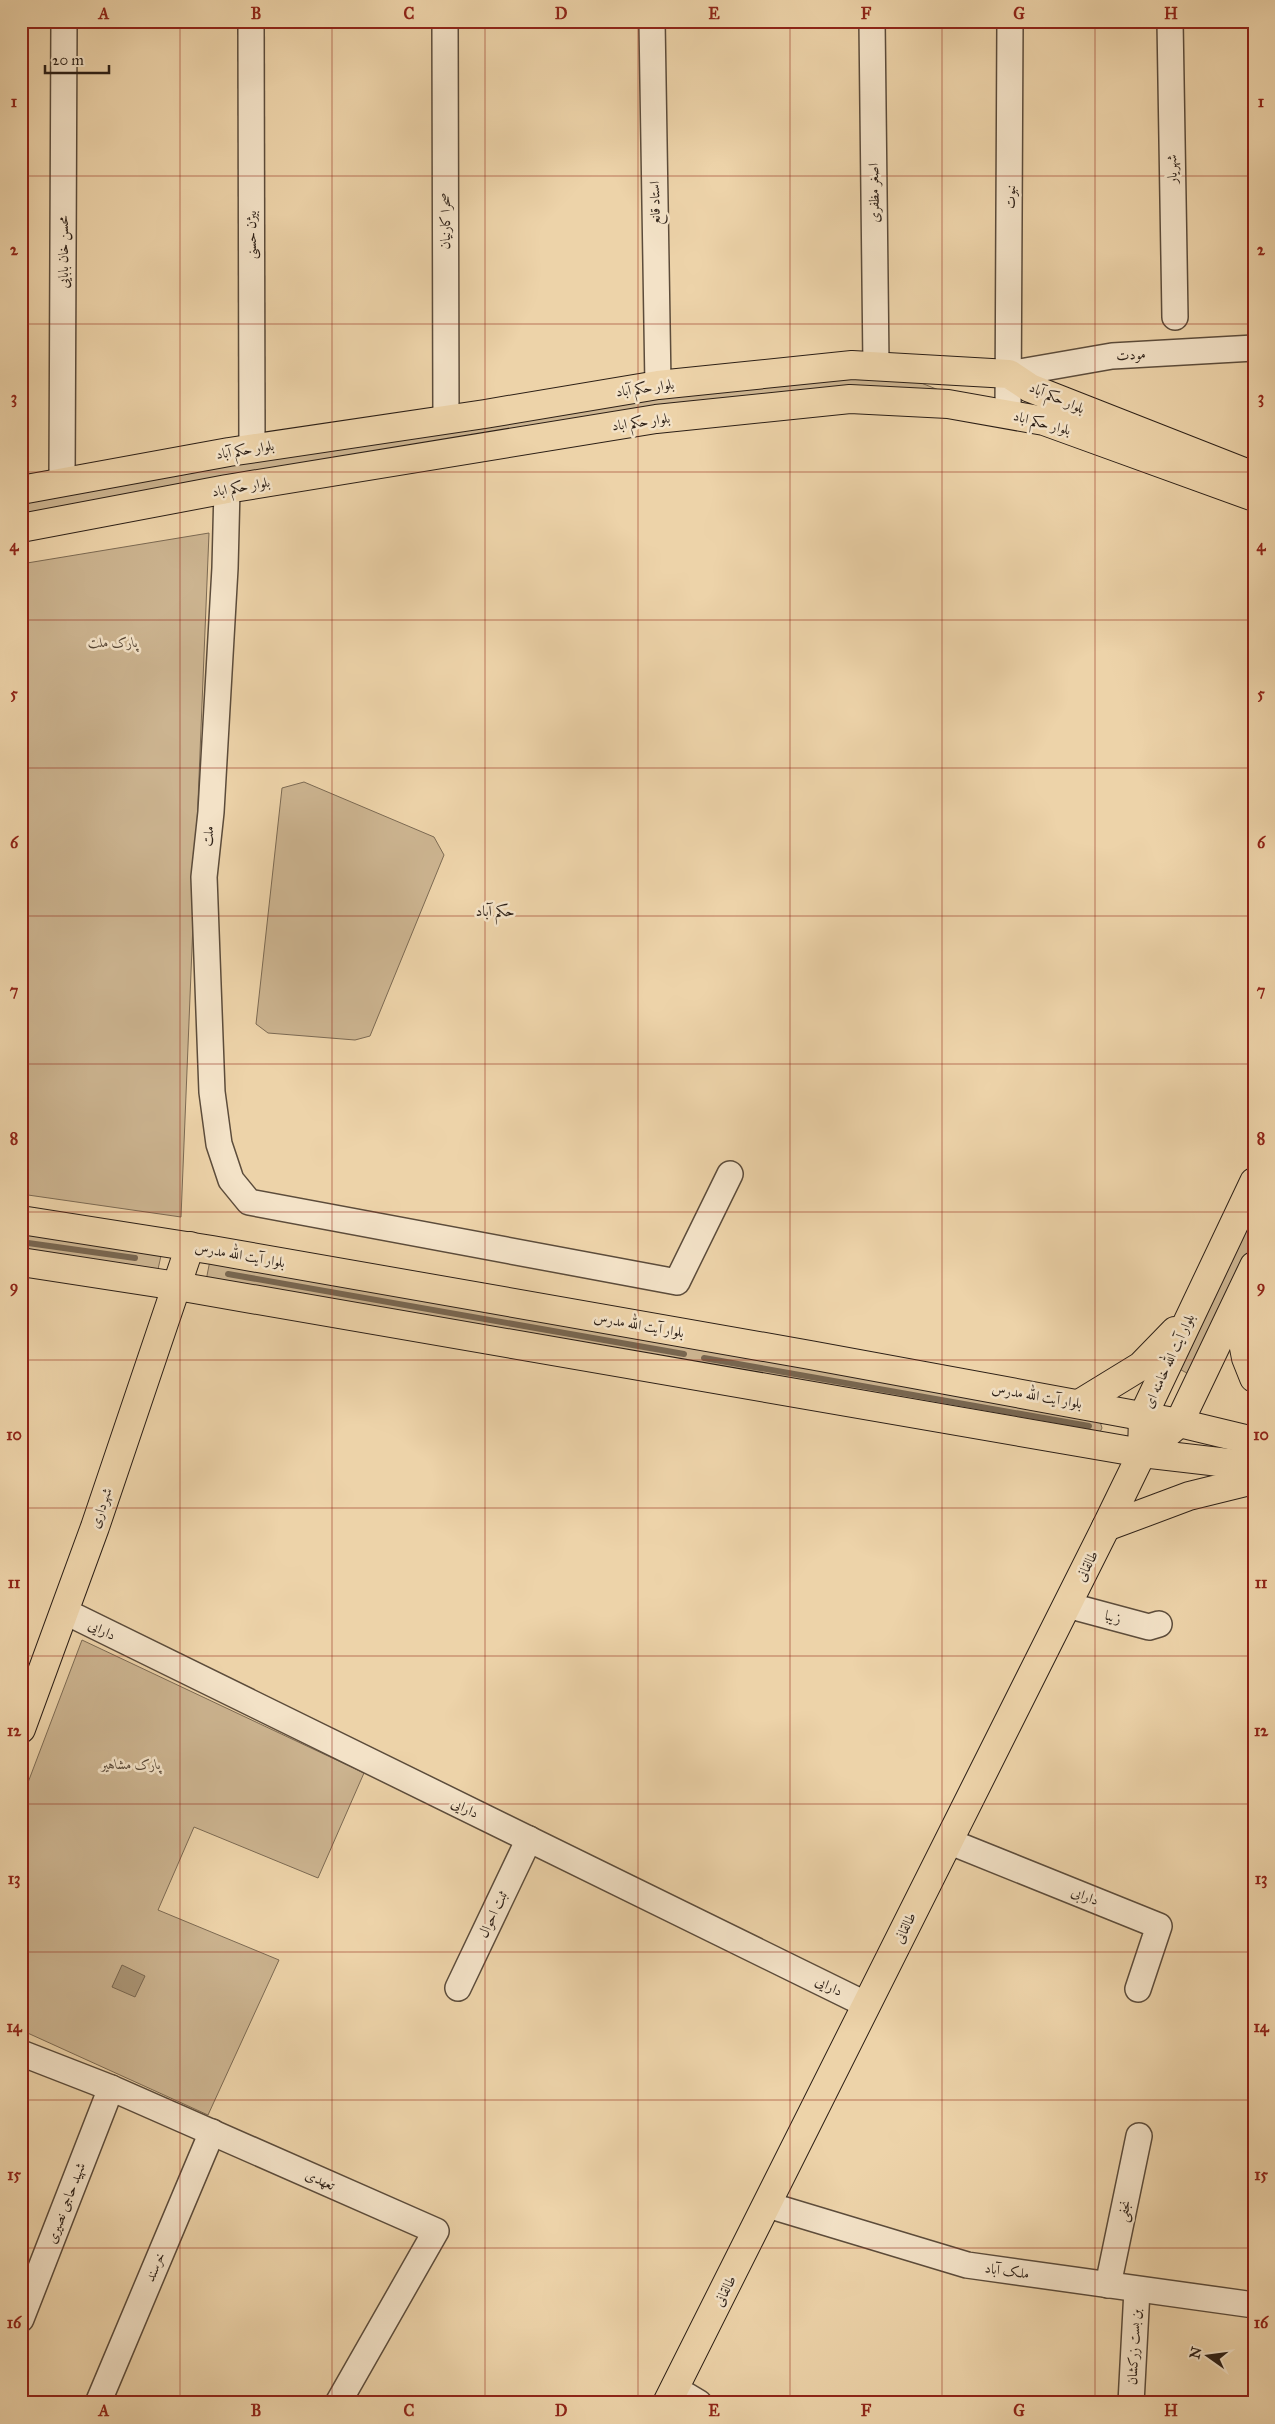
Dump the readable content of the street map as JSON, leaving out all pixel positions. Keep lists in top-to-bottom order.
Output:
{
  "streets": {
    "main road": [
      "بلوار حکم آباد",
      "بلوار حکم اباد",
      "بلوار آیت الله مدرس",
      "بلوار آیت الله خامنه ای",
      "شهرداری",
      "طالقانی"
    ],
    "street": [
      "شهریار",
      "اصغر مظفری",
      "نبوت",
      "استاد قانع",
      "صحرا کارنیان",
      "بیژن حسنی",
      "محسن خان بابایی",
      "مودت",
      "ملت",
      "زیبا",
      "دارایی",
      "دارابی",
      "ثبت احوال",
      "تعهدی",
      "شهید حاجی نصیری",
      "نجفی",
      "خرسند",
      "ملک آباد",
      "بن بست زرکشان"
    ]
  },
  "crossings": [
    ["اصغر مظفری", "بلوار حکم آباد"],
    ["نبوت", "مودت"],
    ["نبوت", "بلوار حکم آباد"],
    ["نبوت", "بلوار حکم اباد"],
    ["استاد قانع", "بلوار حکم آباد"],
    ["صحرا کارنیان", "بلوار حکم آباد"],
    ["بیژن حسنی", "بلوار حکم آباد"],
    ["محسن خان بابایی", "بلوار حکم آباد"],
    ["مودت", "بلوار حکم آباد"],
    ["بلوار حکم اباد", "ملت"],
    ["بلوار آیت الله مدرس", "بلوار آیت الله خامنه ای"],
    ["بلوار آیت الله مدرس", "شهرداری"],
    ["بلوار آیت الله خامنه ای", "طالقانی"],
    ["شهرداری", "دارایی"],
    ["طالقانی", "زیبا"],
    ["طالقانی", "دارایی"],
    ["طالقانی", "دارابی"],
    ["طالقانی", "ملک آباد"],
    ["دارایی", "ثبت احوال"],
    ["تعهدی", "شهید حاجی نصیری"],
    ["تعهدی", "خرسند"],
    ["نجفی", "ملک آباد"],
    ["ملک آباد", "بن بست زرکشان"]
  ],
  "districts": ["حکم آباد"],
  "parks": ["پارک ملت", "پارک مشاهیر"],
  "scale_bar": "20 m",
  "north": "left",
  "grid": {
    "columns": [
      "A",
      "B",
      "C",
      "D",
      "E",
      "F",
      "G",
      "H"
    ],
    "rows": [
      "1",
      "2",
      "3",
      "4",
      "5",
      "6",
      "7",
      "8",
      "9",
      "10",
      "11",
      "12",
      "13",
      "14",
      "15",
      "16"
    ]
  }
}
